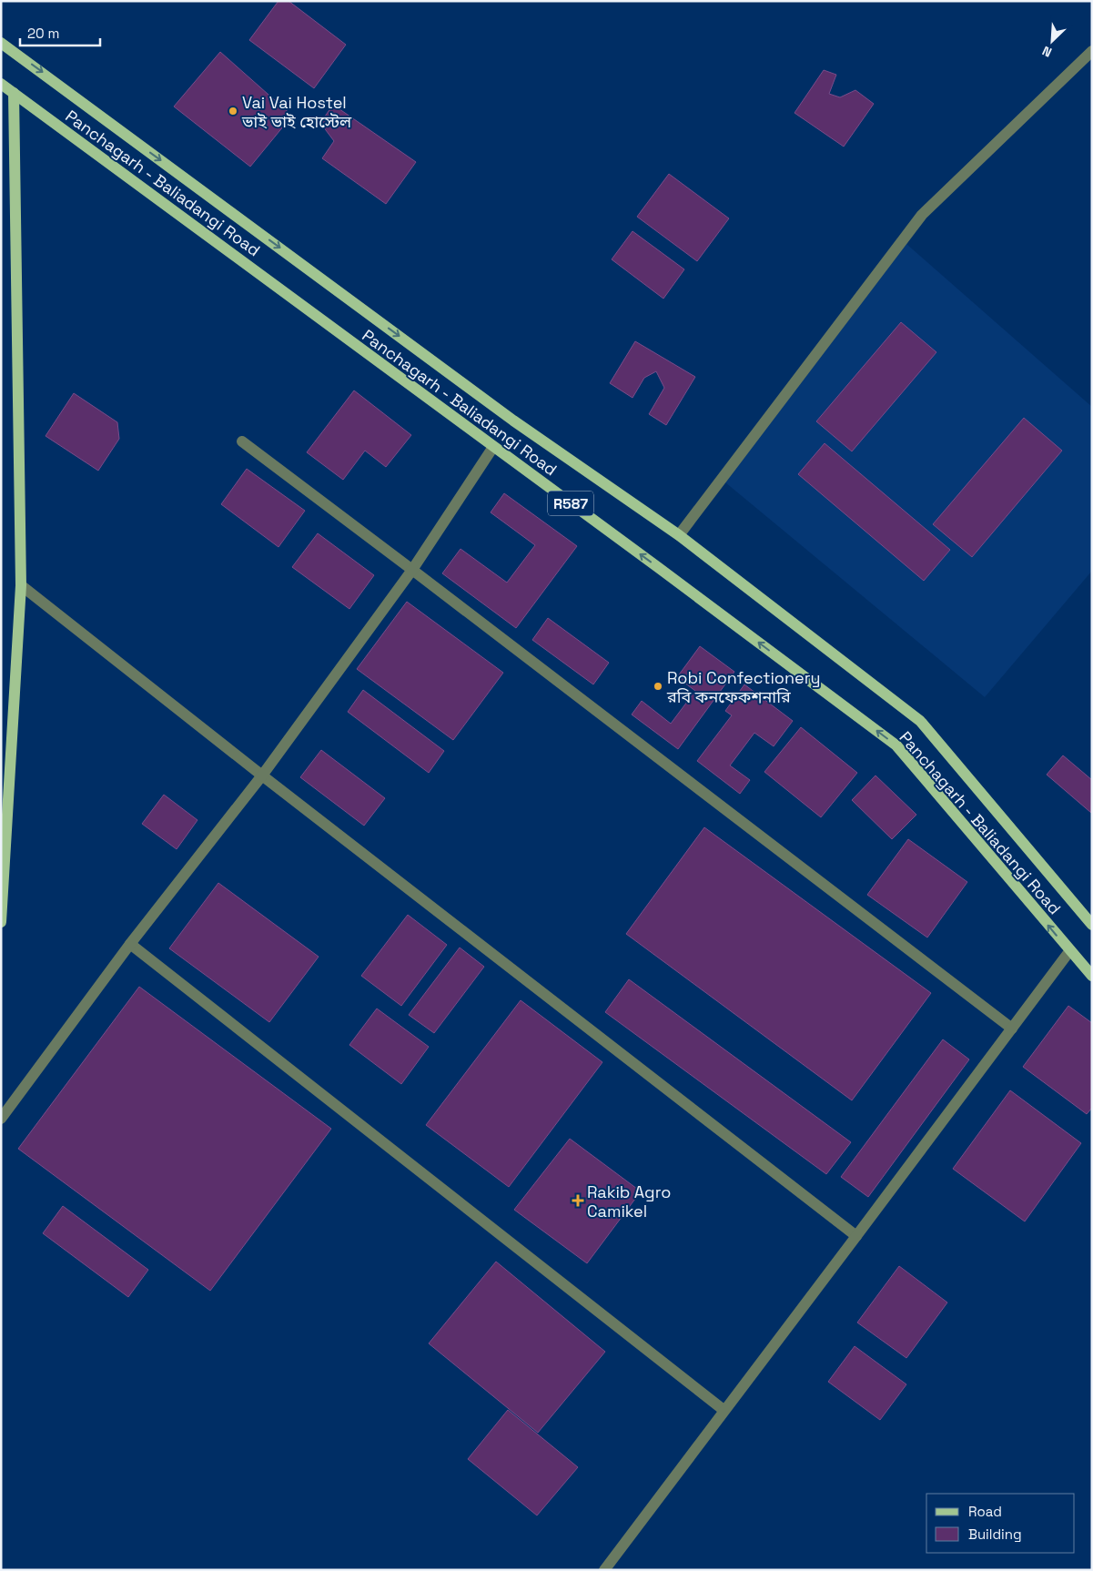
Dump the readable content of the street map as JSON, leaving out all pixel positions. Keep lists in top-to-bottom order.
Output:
{
  "streets": {
    "main road": ["Panchagarh - Baliadangi Road", "R587"]
  },
  "places": {
    "other": ["Vai Vai Hostel ভাই ভাই হোস্টেল", "Robi Confectionery রবি কনফেকশনারি"],
    "health": ["Rakib Agro Camikel"]
  },
  "legend": ["Road", "Building"],
  "scale_bar": "20 m",
  "north": "bottom left"
}
